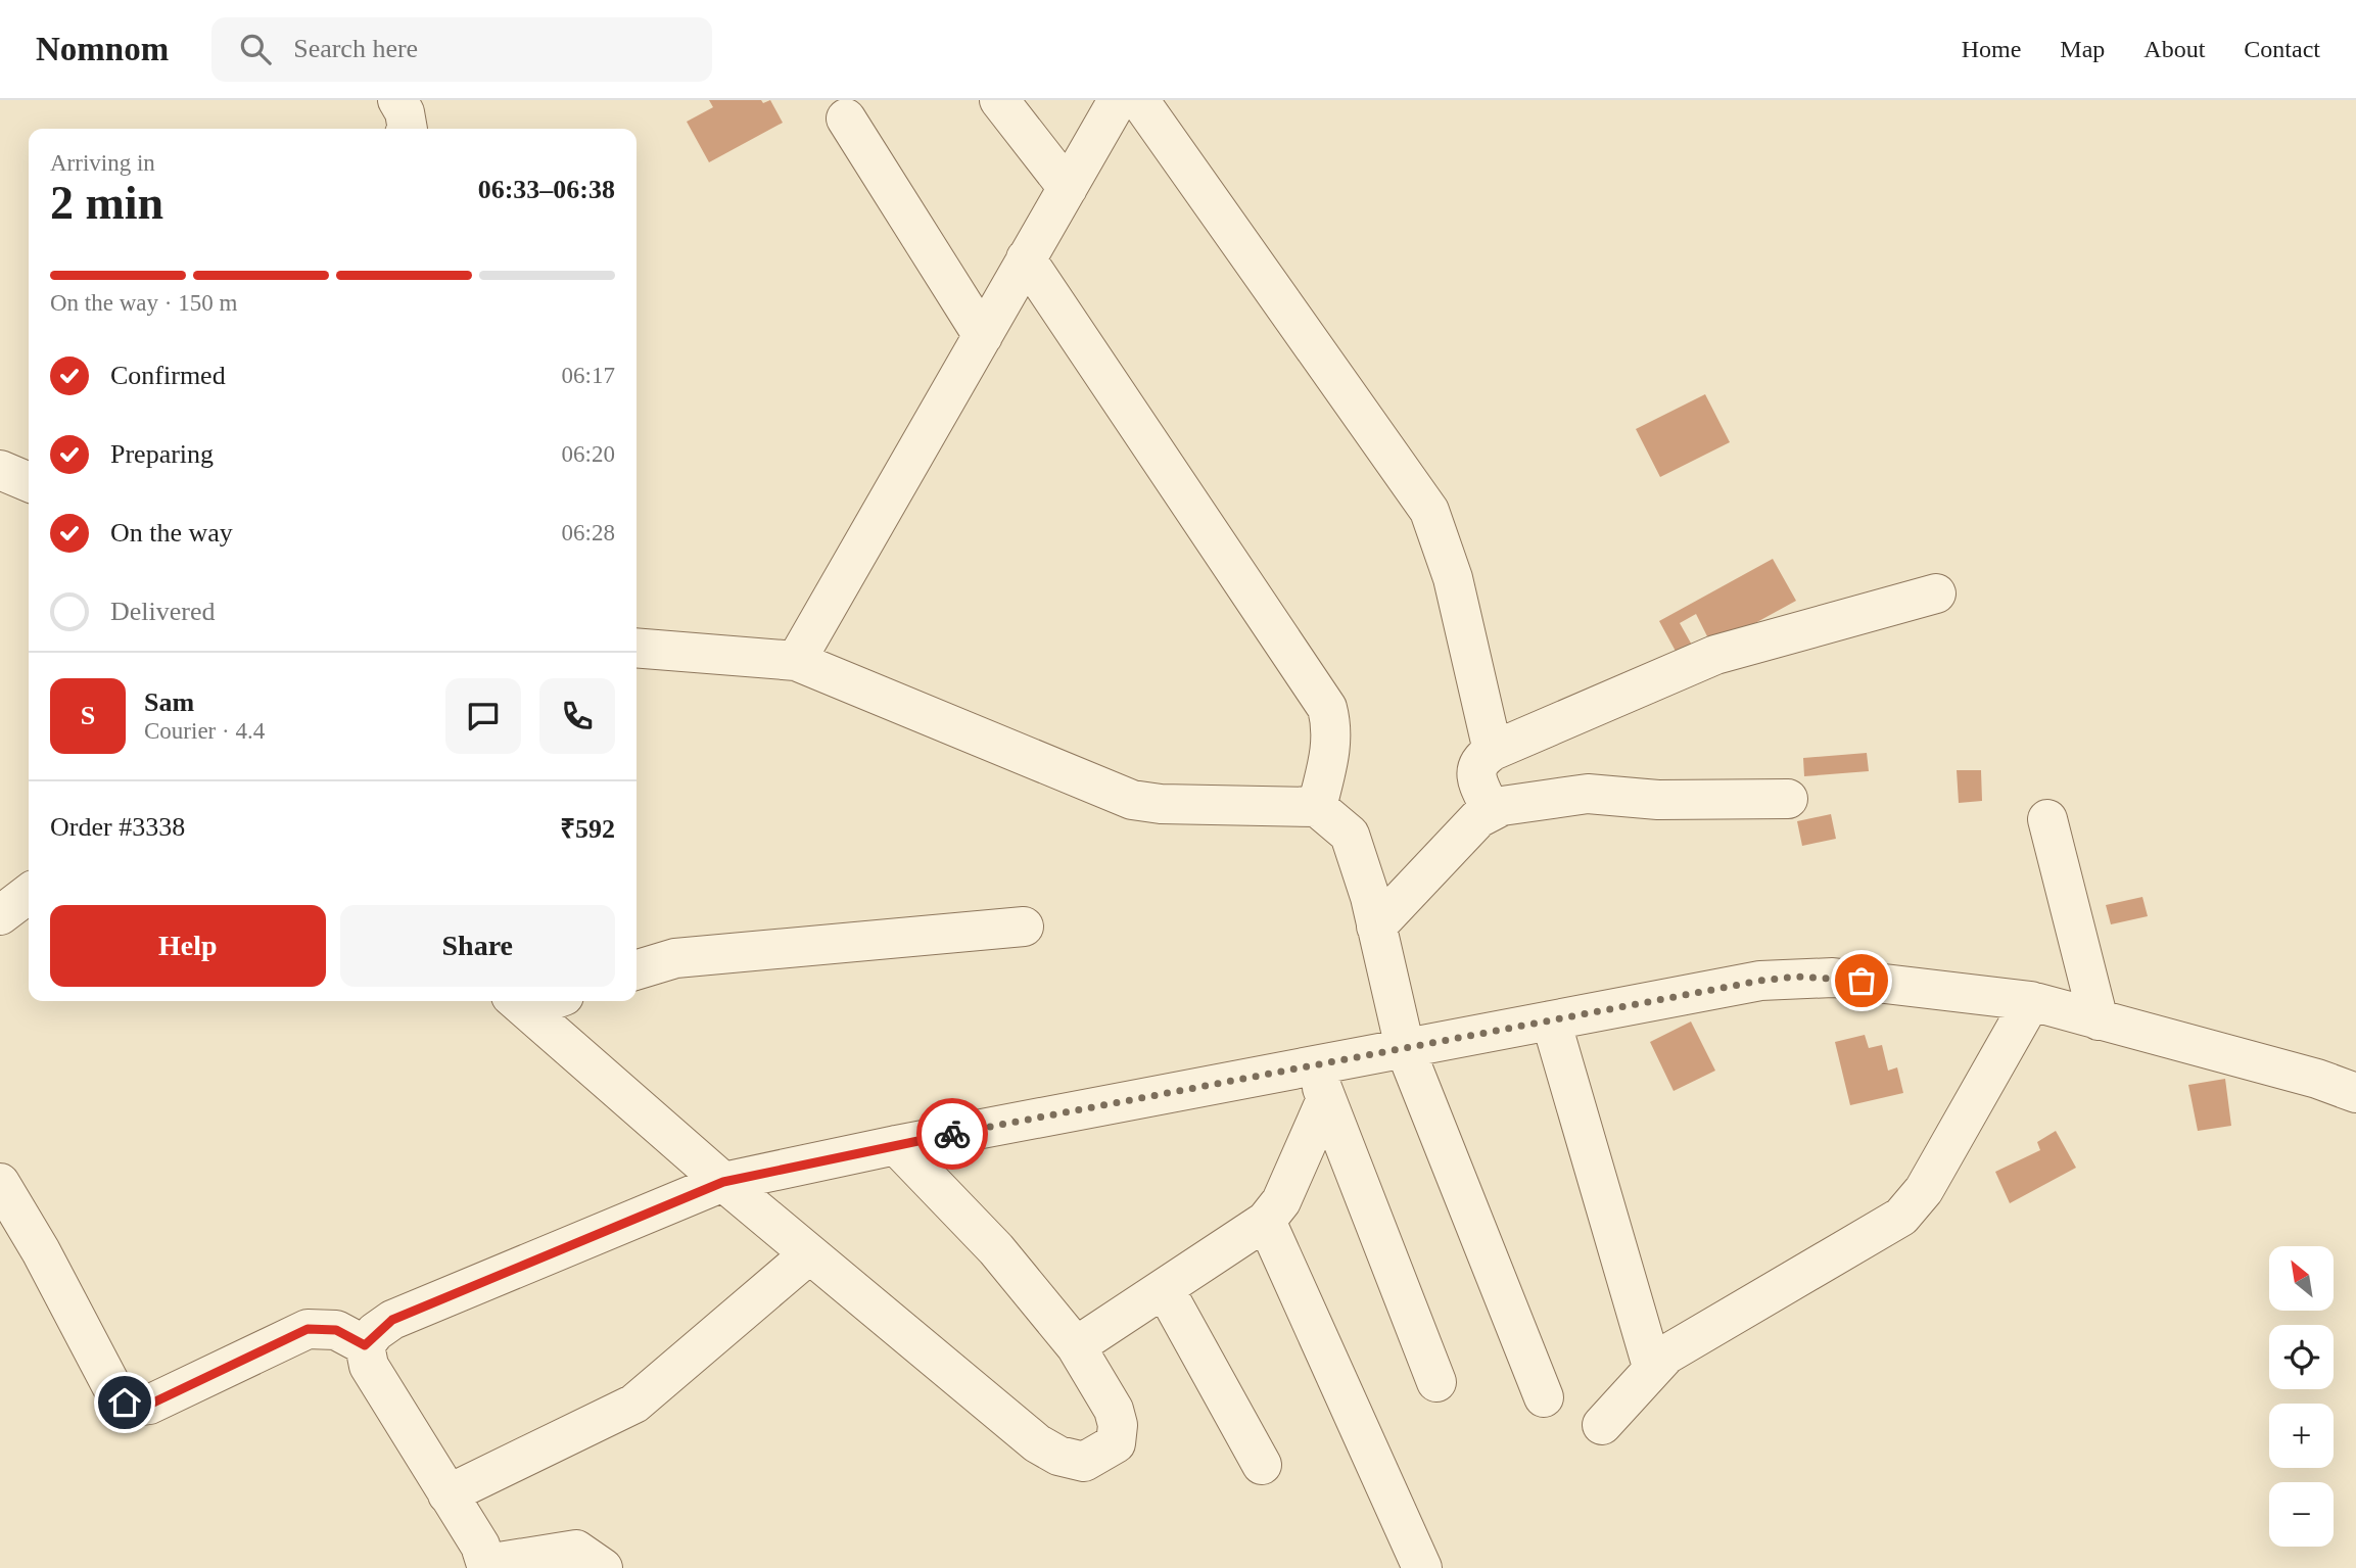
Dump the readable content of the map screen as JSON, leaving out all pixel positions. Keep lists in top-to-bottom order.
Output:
{
  "north": "top left",
  "page": {
    "header": "Nomnom",
    "search": "Search here",
    "nav": [
      "Home",
      "Map",
      "About",
      "Contact"
    ],
    "heading": ["2 min", "Arriving in", "06:33–06:38"],
    "panel": [
      "Sam",
      "Courier · 4.4",
      "Order #3338",
      "₹592"
    ],
    "bar": "On the way · 150 m",
    "list": [
      ["Confirmed", "06:17"],
      ["Preparing", "06:20"],
      ["On the way", "06:28"],
      "Delivered"
    ],
    "round": "S",
    "buttons": ["Help", "Share"],
    "map_buttons": ["+", "−"]
  }
}
